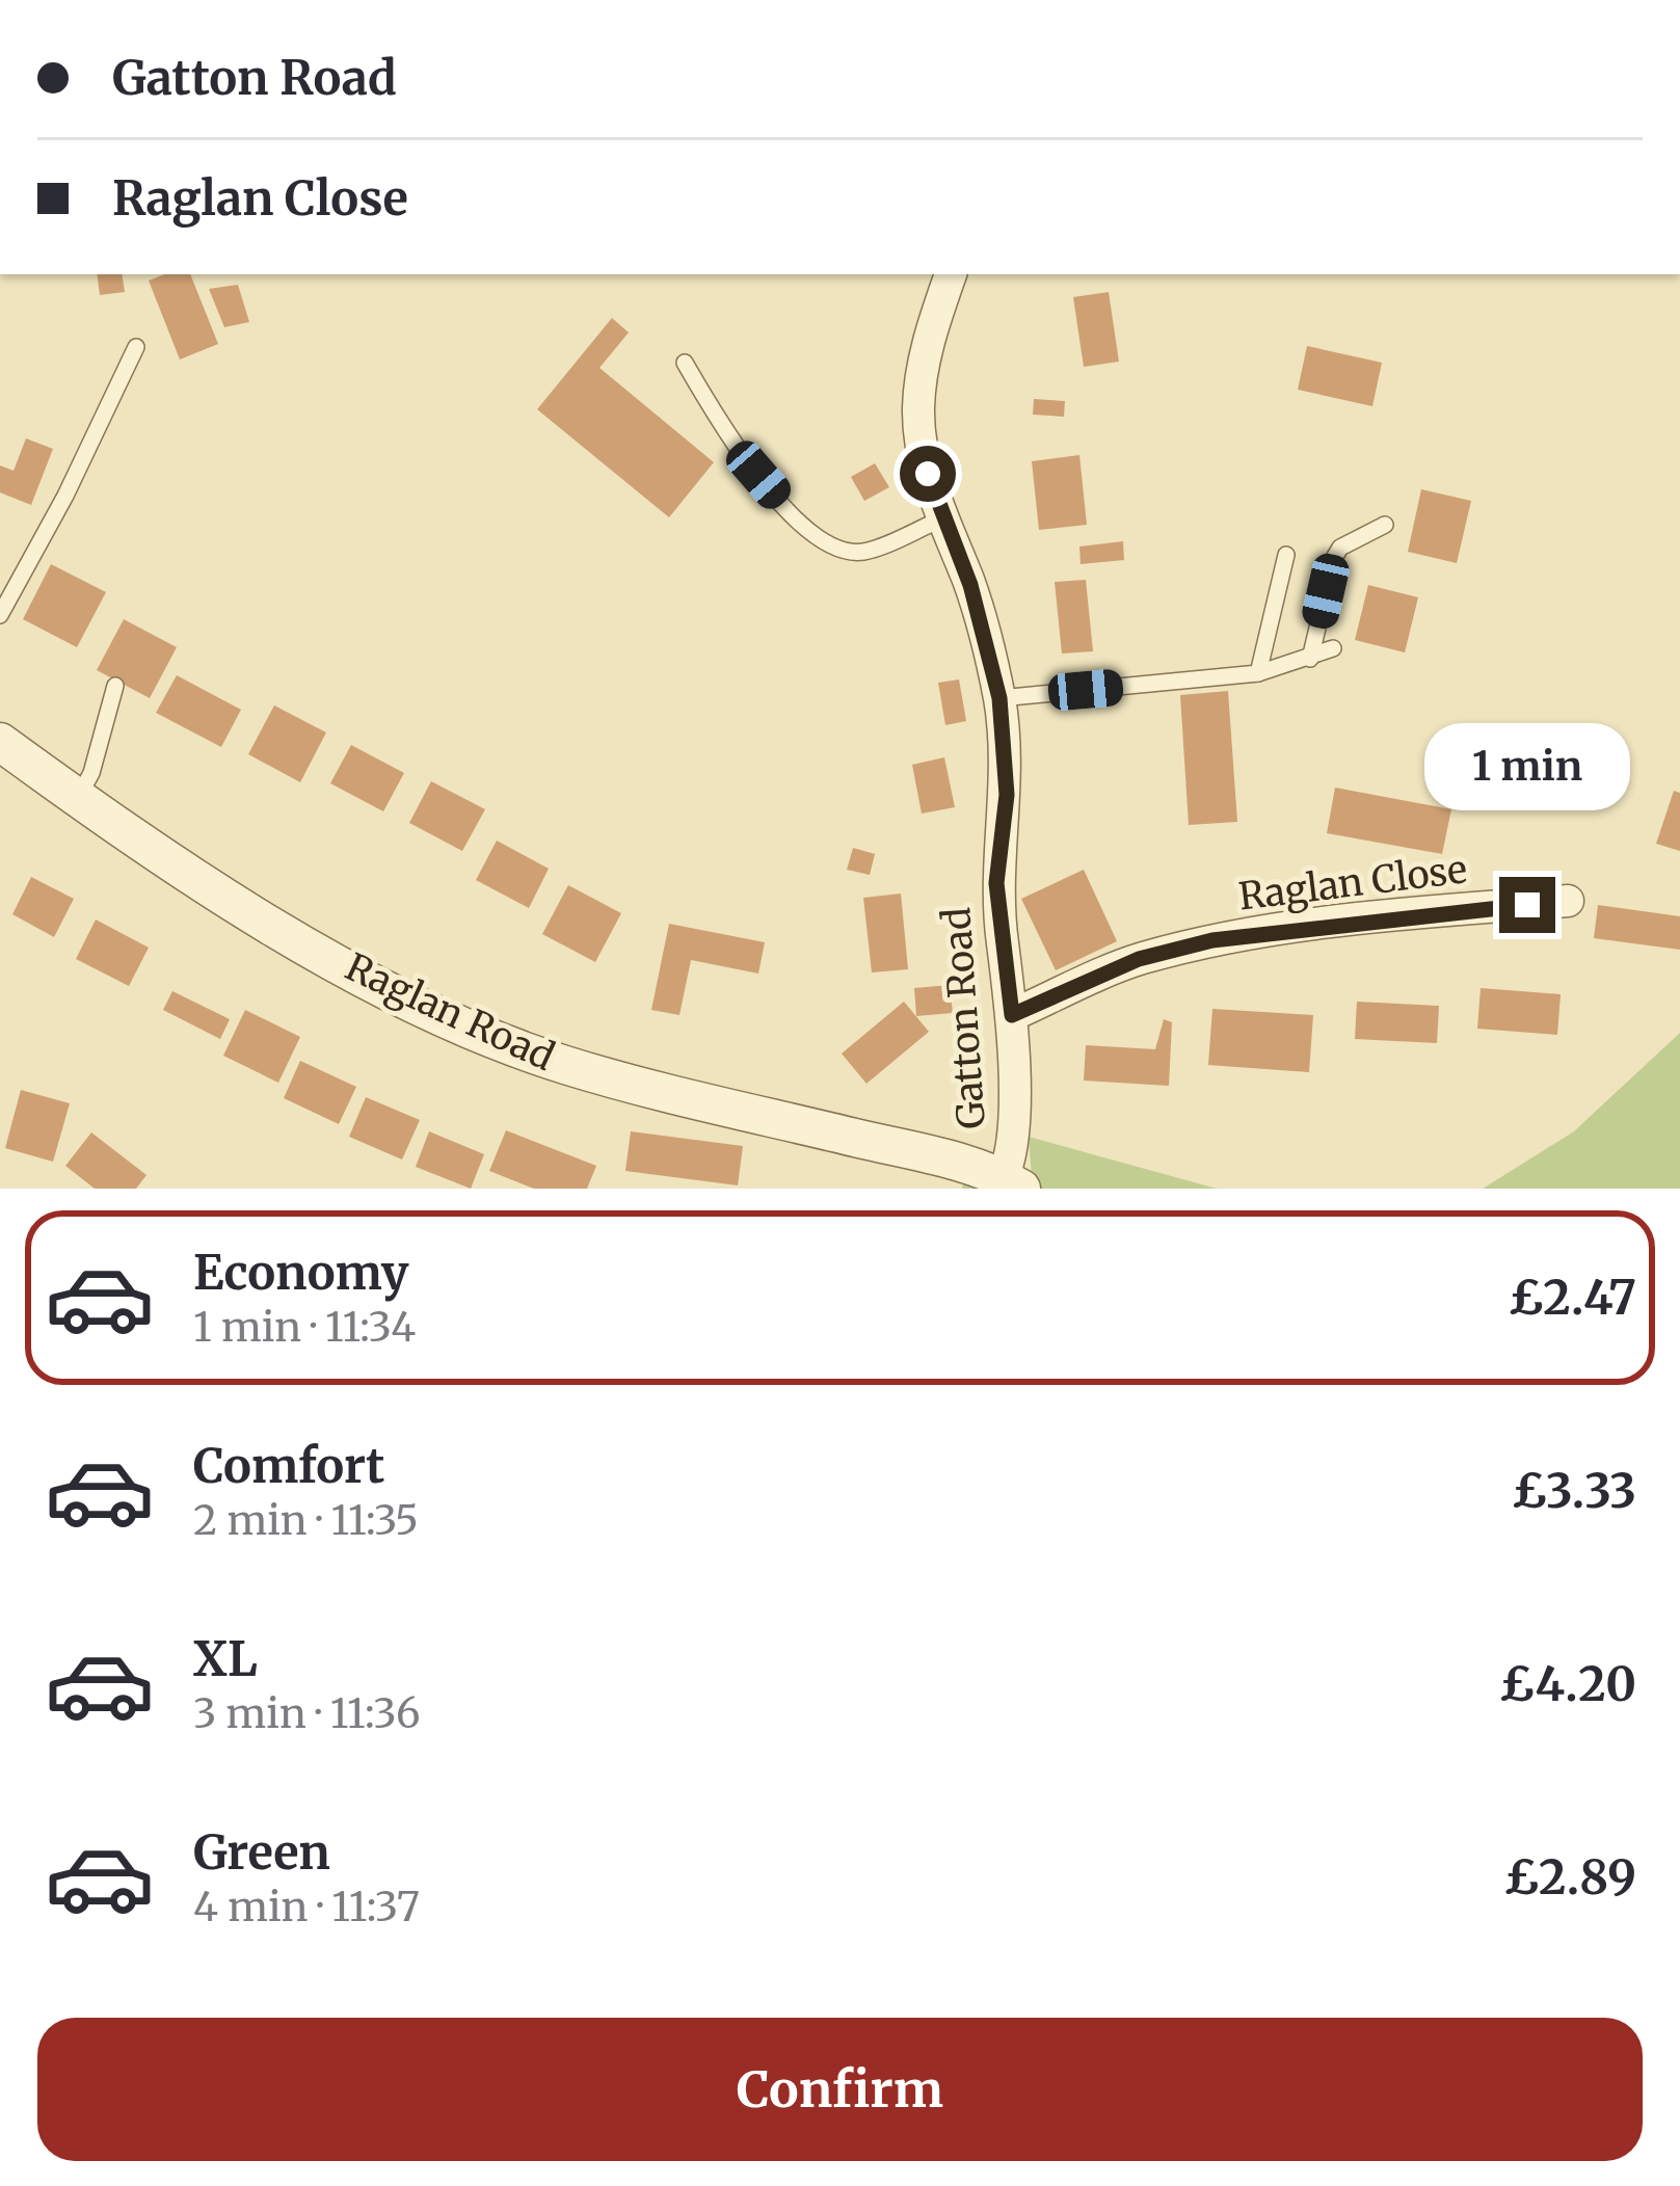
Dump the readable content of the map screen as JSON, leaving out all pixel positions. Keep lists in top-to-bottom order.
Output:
{
  "streets": {
    "street": ["Raglan Close", "Raglan Road", "Gatton Road"]
  },
  "crossings": [
    ["Raglan Close", "Gatton Road"],
    ["Raglan Road", "Gatton Road"]
  ],
  "page": {
    "banner": ["Gatton Road", "Raglan Close"],
    "bubble": "1 min",
    "list": [
      {
        "name": "Economy",
        "note": "1 min · 11:34",
        "value": "£2.47"
      },
      {
        "name": "Comfort",
        "note": "2 min · 11:35",
        "value": "£3.33"
      },
      {
        "name": "XL",
        "note": "3 min · 11:36",
        "value": "£4.20"
      },
      {
        "name": "Green",
        "note": "4 min · 11:37",
        "value": "£2.89"
      }
    ],
    "buttons": "Confirm"
  }
}
